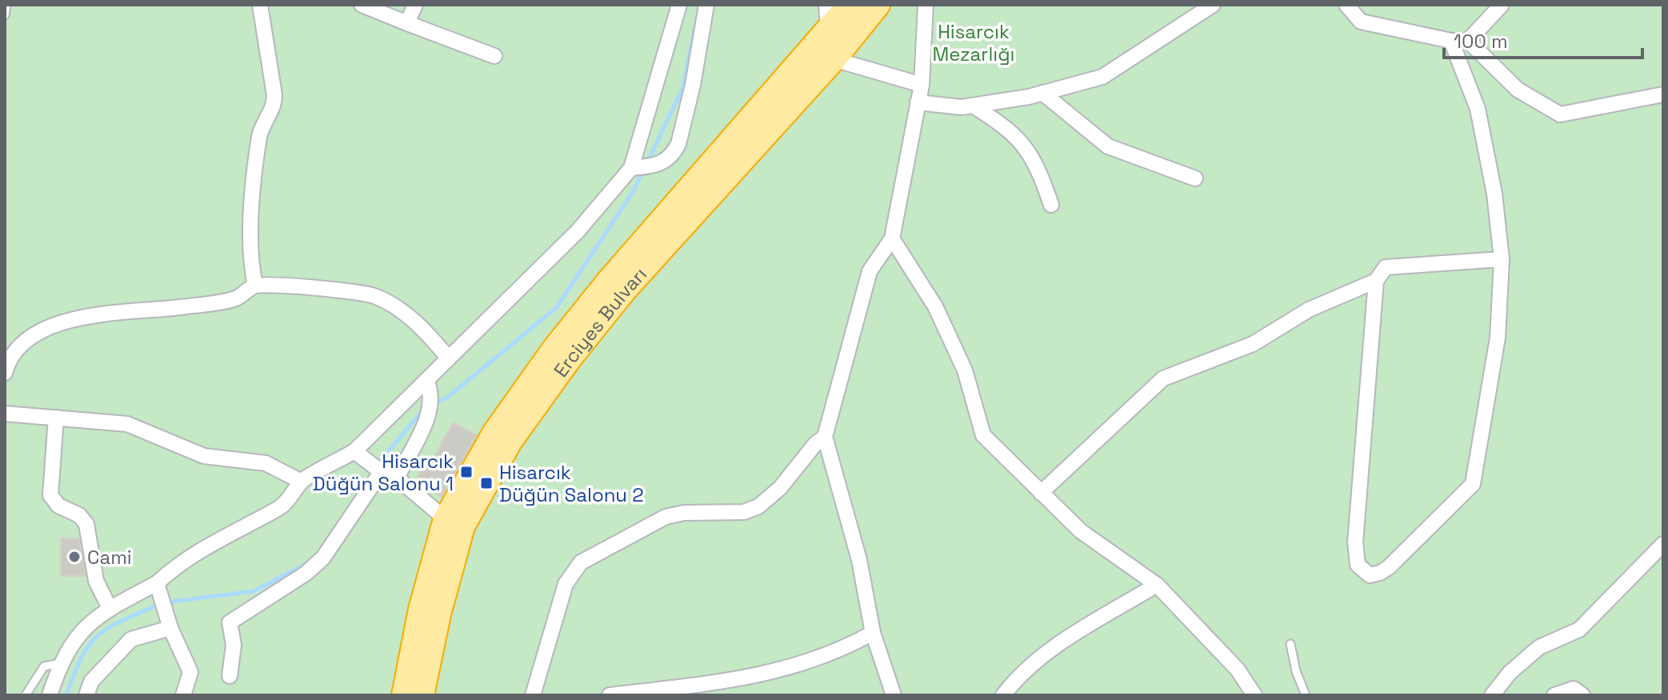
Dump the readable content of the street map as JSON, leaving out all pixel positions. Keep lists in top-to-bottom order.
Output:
{
  "streets": {
    "highway": ["Erciyes Bulvarı"]
  },
  "parks": ["Hisarcık Mezarlığı"],
  "places": {
    "transit": ["Hisarcık Düğün Salonu 1", "Hisarcık Düğün Salonu 2"],
    "other": ["Cami"]
  },
  "scale_bar": "100 m"
}
